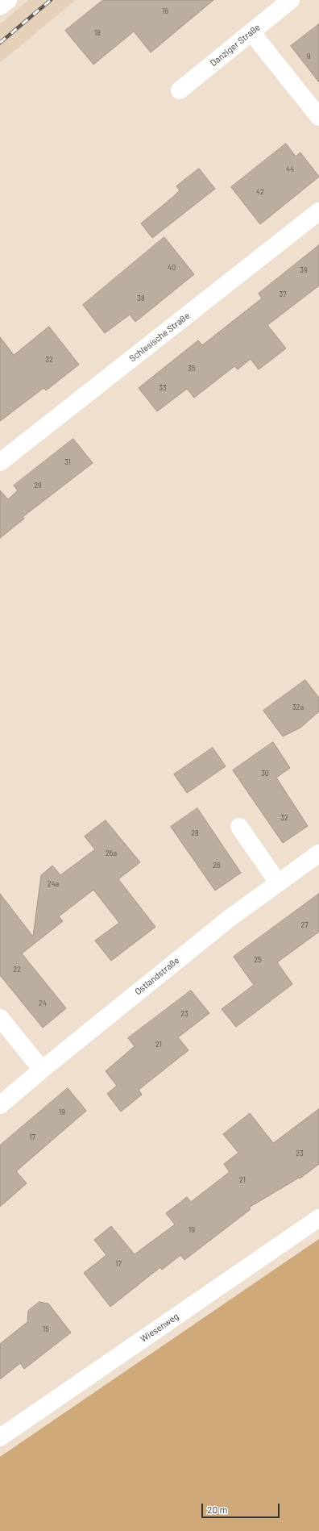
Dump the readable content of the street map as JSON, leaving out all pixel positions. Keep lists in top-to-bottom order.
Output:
{
  "streets": {
    "street": [
      "Danziger Straße",
      "Schlesische Straße",
      "Ostlandstraße",
      "Wiesenweg"
    ]
  },
  "house_numbers": [
    "16",
    "18",
    "9",
    "44",
    "42",
    "40",
    "39",
    "37",
    "38",
    "32",
    "35",
    "33",
    "31",
    "29",
    "32a",
    "30",
    "32",
    "28",
    "26a",
    "26",
    "24a",
    "27",
    "25",
    "22",
    "24",
    "23",
    "21",
    "19",
    "17",
    "23",
    "21",
    "19",
    "17",
    "15"
  ],
  "scale_bar": "20 m"
}
